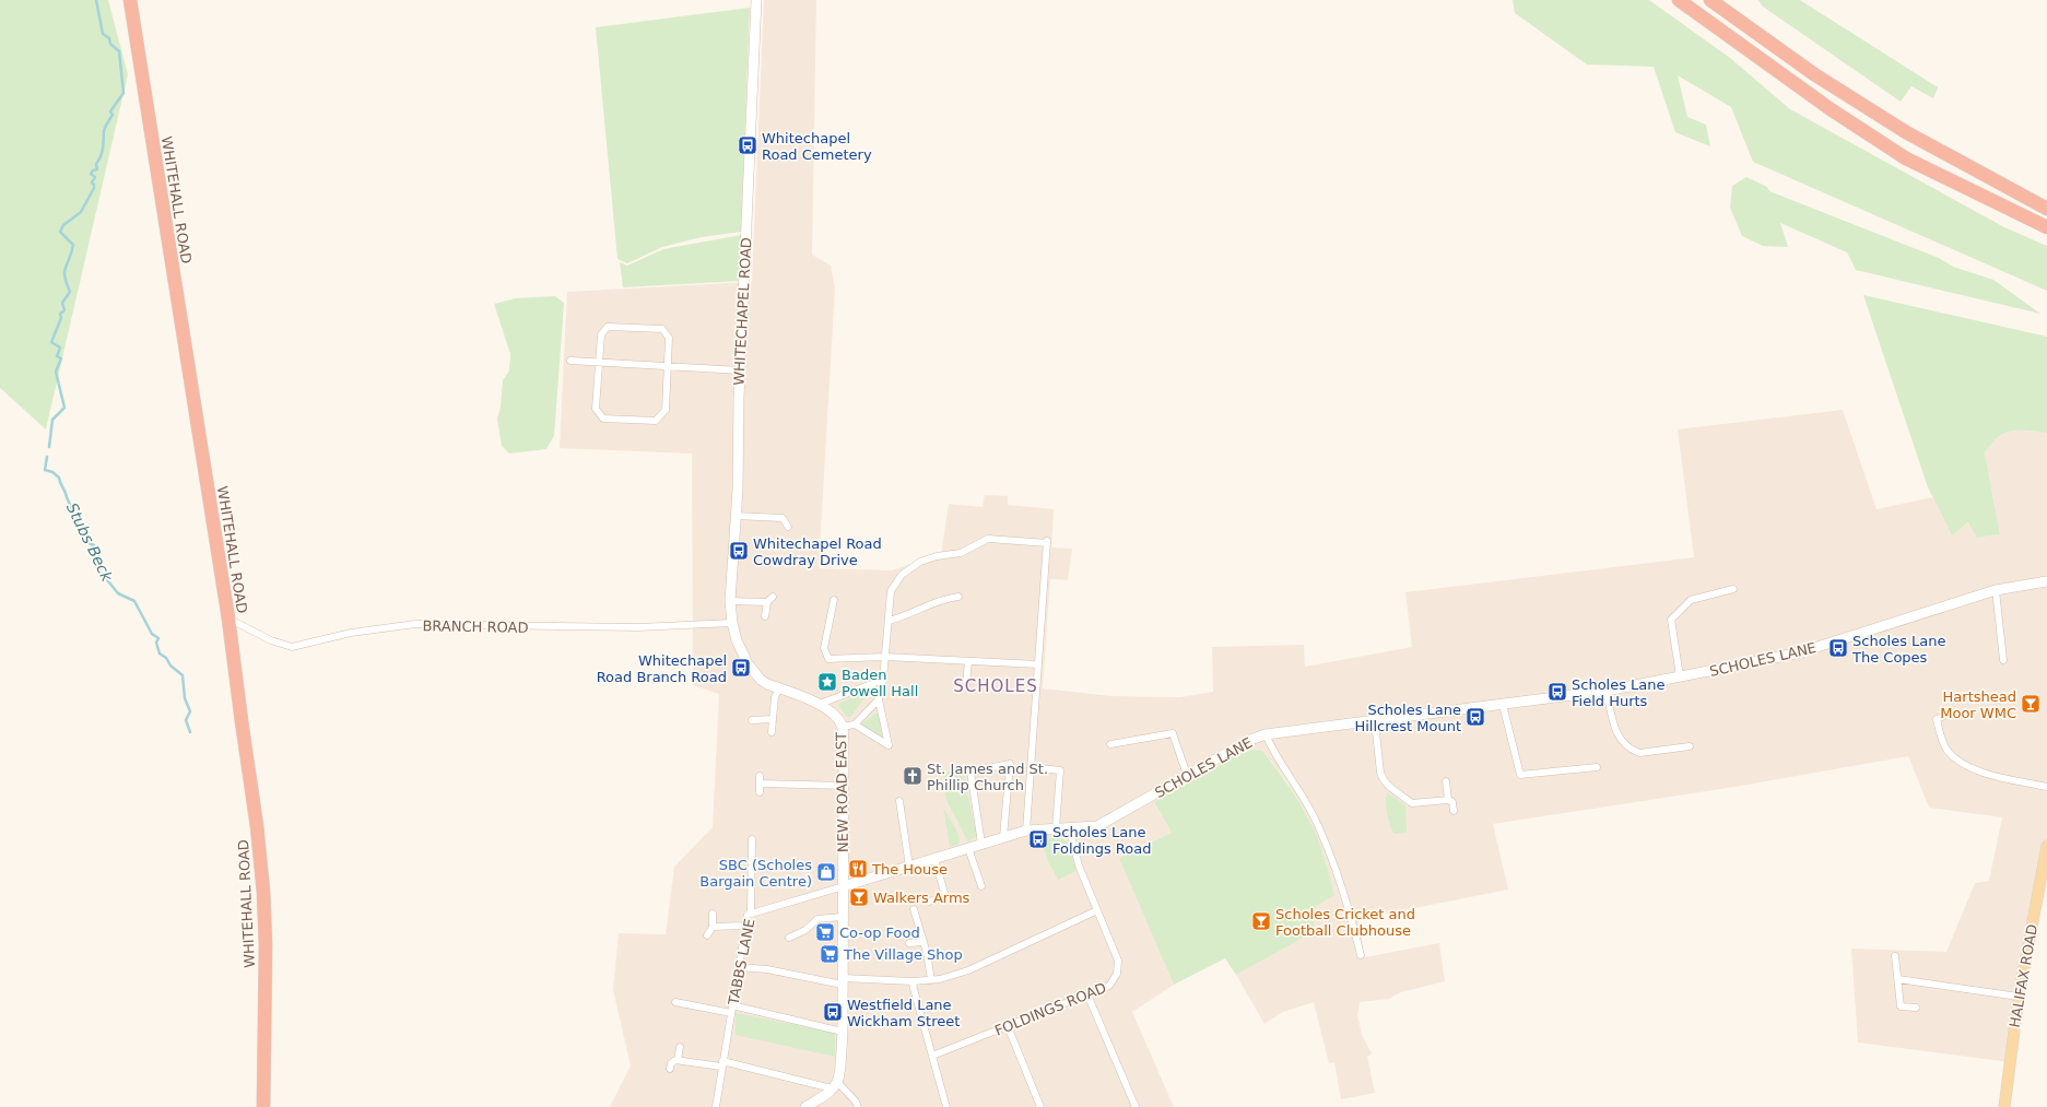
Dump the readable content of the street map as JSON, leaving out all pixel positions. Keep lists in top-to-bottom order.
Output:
{
  "streets": {
    "highway": ["WHITEHALL ROAD"],
    "main road": [
      "WHITECHAPEL ROAD",
      "SCHOLES LANE",
      "NEW ROAD EAST",
      "HALIFAX ROAD"
    ],
    "street": ["BRANCH ROAD", "TABBS LANE", "FOLDINGS ROAD"]
  },
  "crossings": [
    ["WHITEHALL ROAD", "BRANCH ROAD"],
    ["WHITECHAPEL ROAD", "BRANCH ROAD"],
    ["WHITECHAPEL ROAD", "NEW ROAD EAST"],
    ["BRANCH ROAD", "NEW ROAD EAST"],
    ["SCHOLES LANE", "NEW ROAD EAST"],
    ["SCHOLES LANE", "TABBS LANE"],
    ["SCHOLES LANE", "FOLDINGS ROAD"],
    ["NEW ROAD EAST", "TABBS LANE"]
  ],
  "districts": ["SCHOLES"],
  "water": ["Stubs Beck"],
  "places": {
    "bus stop": [
      "Whitechapel Road Cemetery",
      "Whitechapel Road Cowdray Drive",
      "Scholes Lane The Copes",
      "Whitechapel Road Branch Road",
      "Scholes Lane Field Hurts",
      "Scholes Lane Hillcrest Mount",
      "Scholes Lane Foldings Road",
      "Westfield Lane Wickham Street"
    ],
    "place": ["Baden Powell Hall"],
    "bar": ["Hartshead Moor WMC", "Walkers Arms", "Scholes Cricket and Football Clubhouse"],
    "church": ["St. James and St. Phillip Church"],
    "restaurant": ["The House"],
    "shop": ["SBC (Scholes Bargain Centre)"],
    "supermarket": ["Co-op Food", "The Village Shop"]
  }
}
